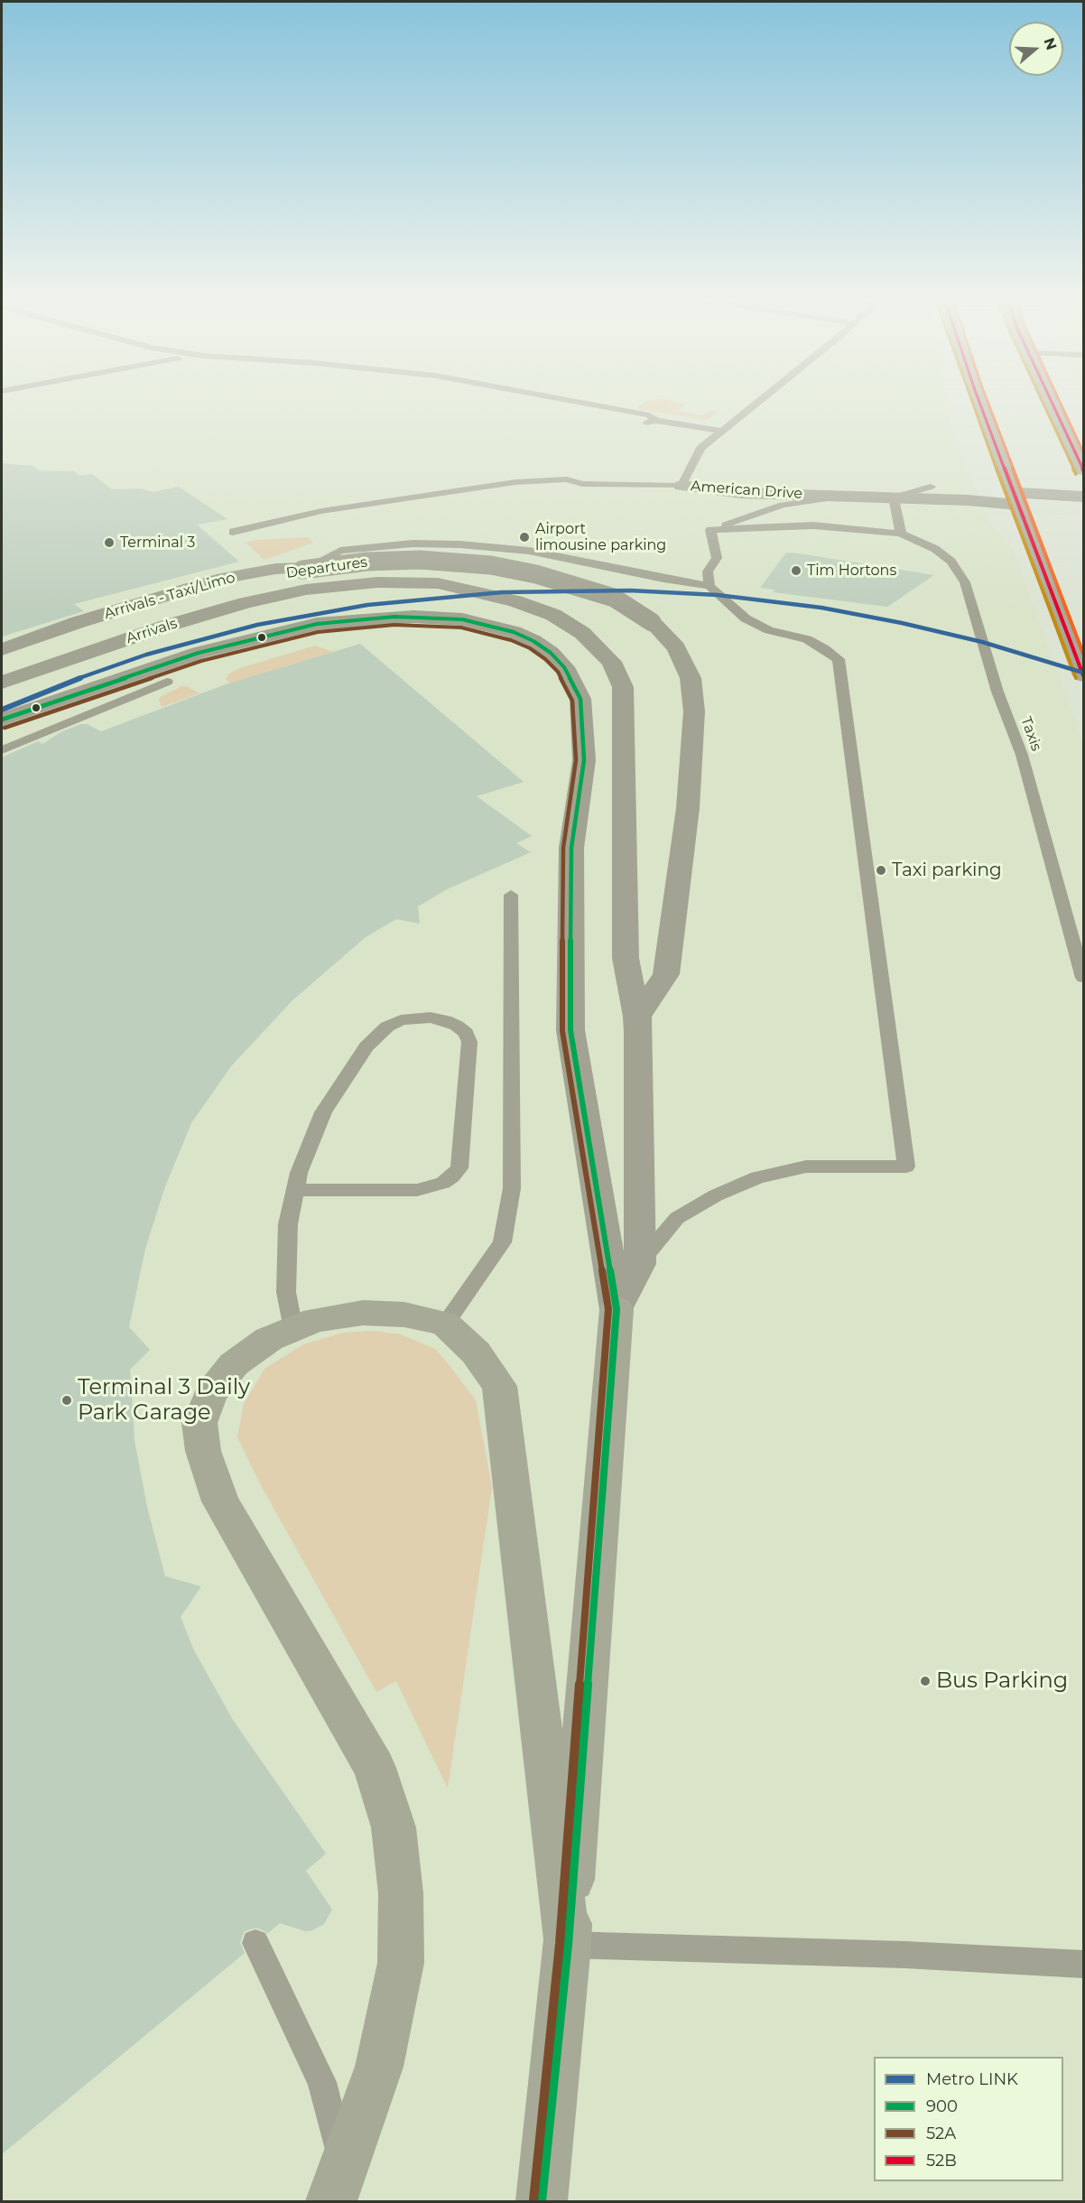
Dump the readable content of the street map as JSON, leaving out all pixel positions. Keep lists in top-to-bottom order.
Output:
{
  "streets": {
    "main road": ["American Drive"],
    "street": ["Departures", "Arrivals - Taxi/Limo", "Arrivals"],
    "lane": ["Taxis"]
  },
  "crossings": [
    ["Arrivals - Taxi/Limo", "Arrivals"]
  ],
  "places": [
    "Airport limousine parking",
    "Terminal 3",
    "Tim Hortons",
    "Taxi parking",
    "Terminal 3 Daily Park Garage",
    "Bus Parking"
  ],
  "lines": [
    "transit line 52B",
    "metro line LINK",
    "transit line 900",
    "transit line 52A"
  ],
  "legend": [
    "Metro LINK",
    "900",
    "52A",
    "52B"
  ],
  "north": "right"
}
